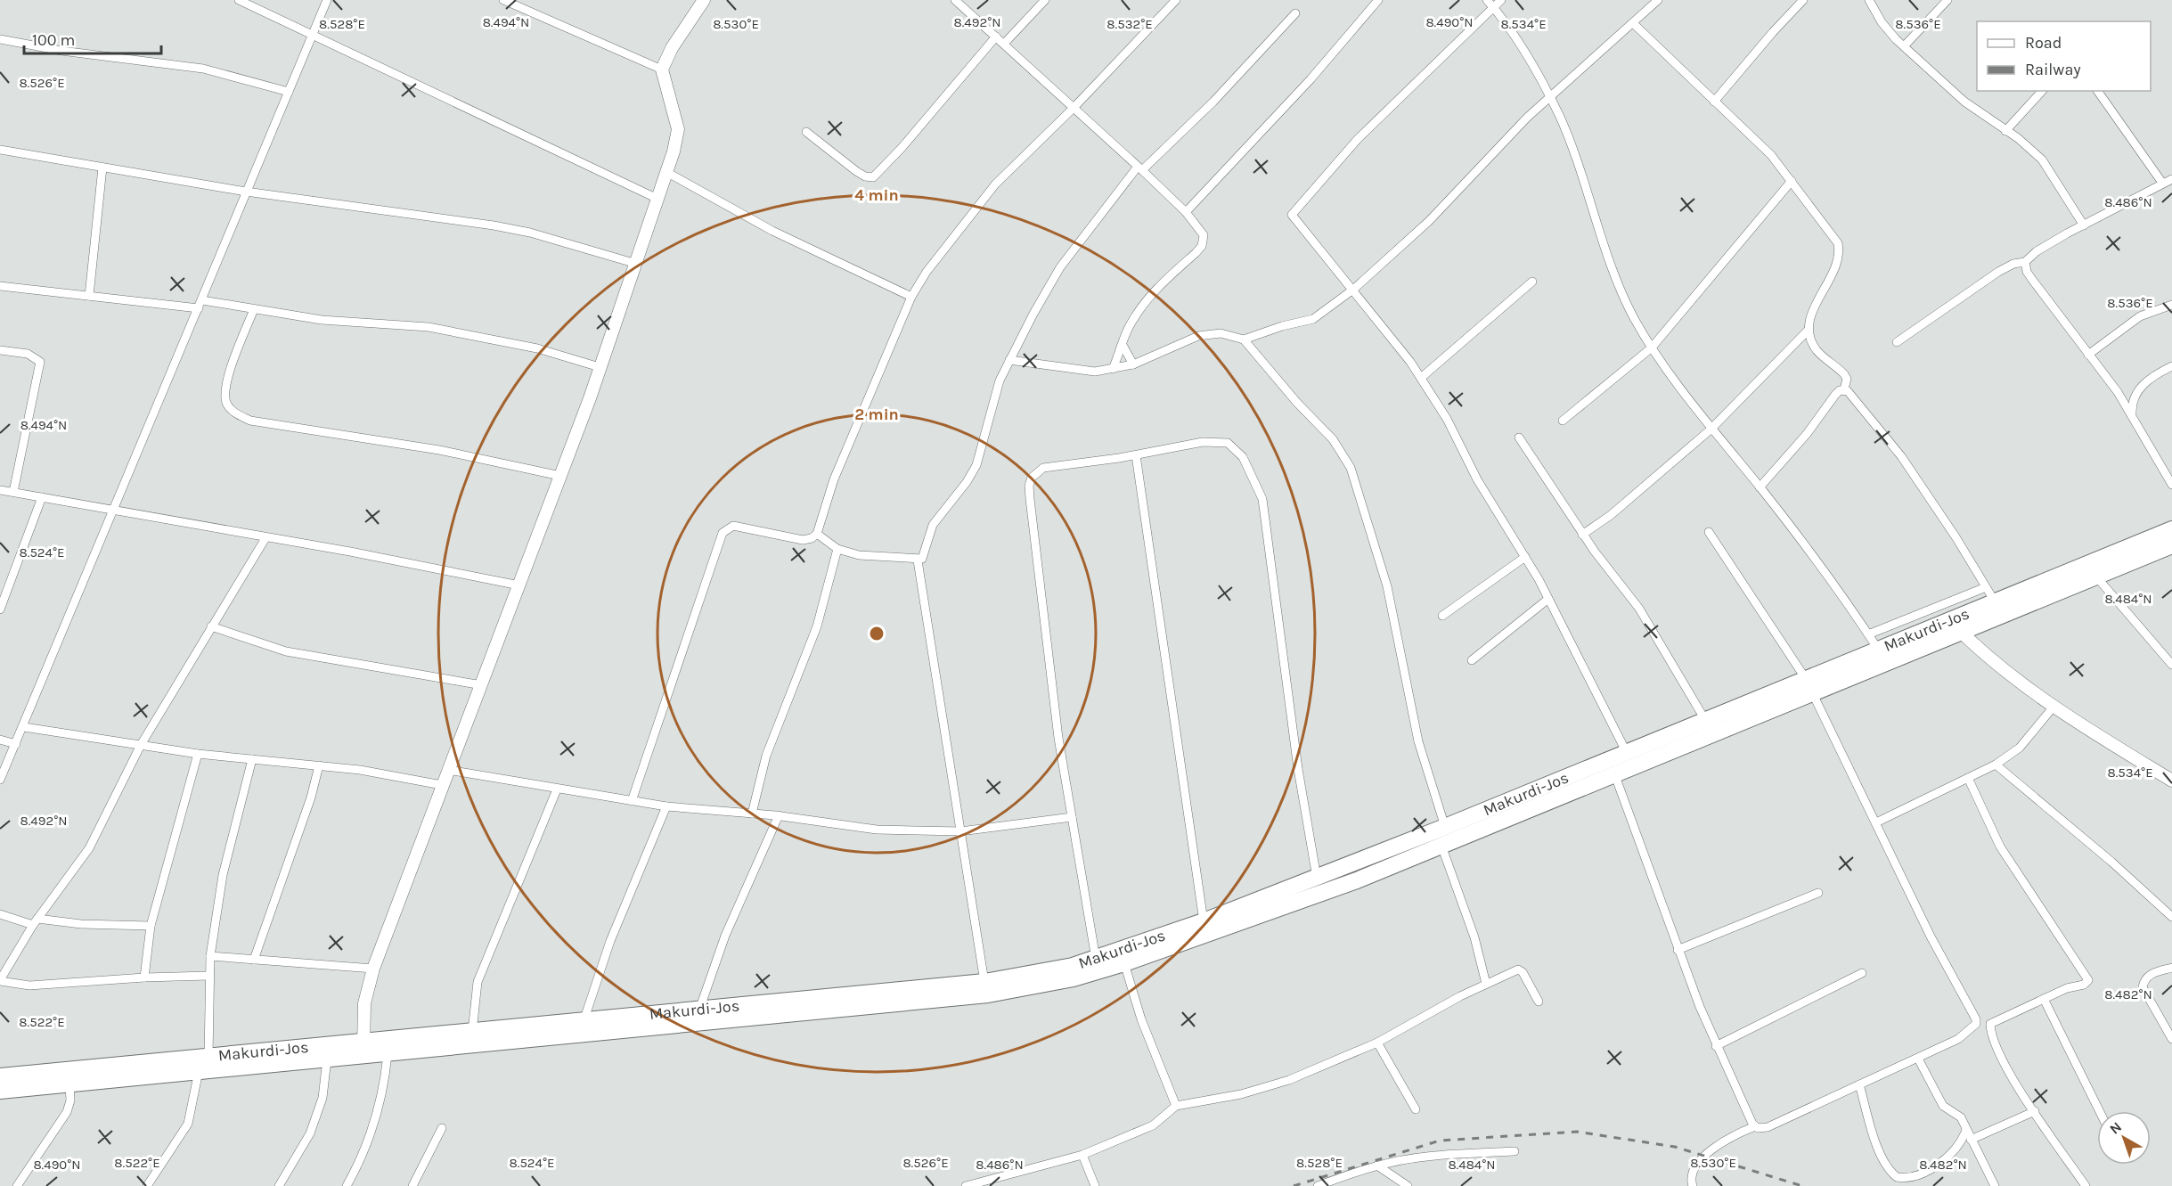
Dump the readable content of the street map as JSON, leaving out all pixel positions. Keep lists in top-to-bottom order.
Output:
{
  "streets": {
    "highway": ["Makurdi-Jos"]
  },
  "legend": ["Road", "Railway"],
  "scale_bar": "100 m",
  "north": "top left",
  "coordinates": [
    "8.494°N",
    "8.492°N",
    "8.490°N",
    "8.534°E",
    "8.528°E",
    "8.530°E",
    "8.532°E",
    "8.536°E",
    "8.526°E",
    "8.486°N",
    "8.524°E",
    "8.484°N",
    "8.482°N",
    "8.522°E"
  ],
  "rings": ["4 min", "2 min"]
}
